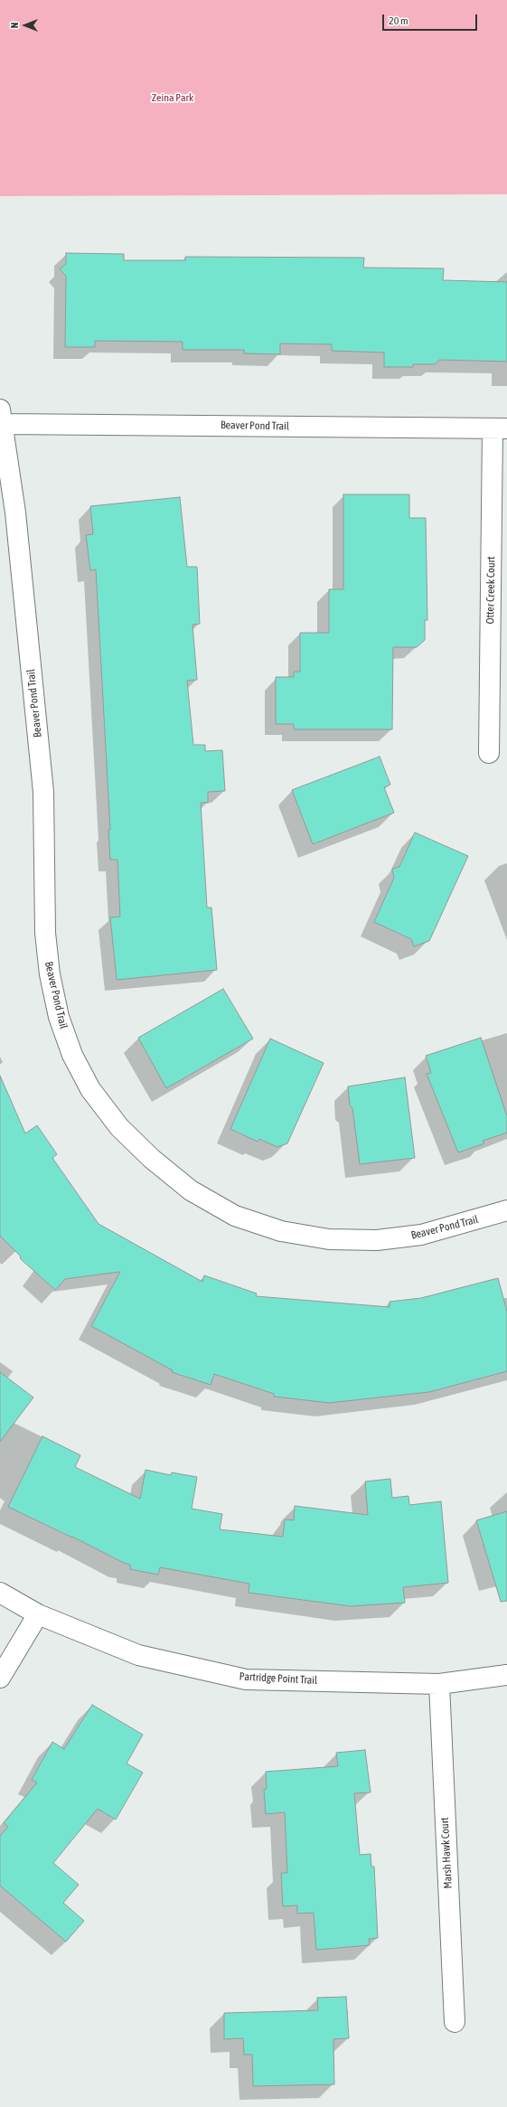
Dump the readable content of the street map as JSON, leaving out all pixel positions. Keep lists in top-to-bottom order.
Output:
{
  "streets": {
    "street": [
      "Beaver Pond Trail",
      "Otter Creek Court",
      "Partridge Point Trail",
      "Marsh Hawk Court"
    ]
  },
  "crossings": [
    ["Beaver Pond Trail", "Otter Creek Court"],
    ["Partridge Point Trail", "Marsh Hawk Court"]
  ],
  "parks": ["Zeina Park"],
  "scale_bar": "20 m",
  "north": "left"
}
